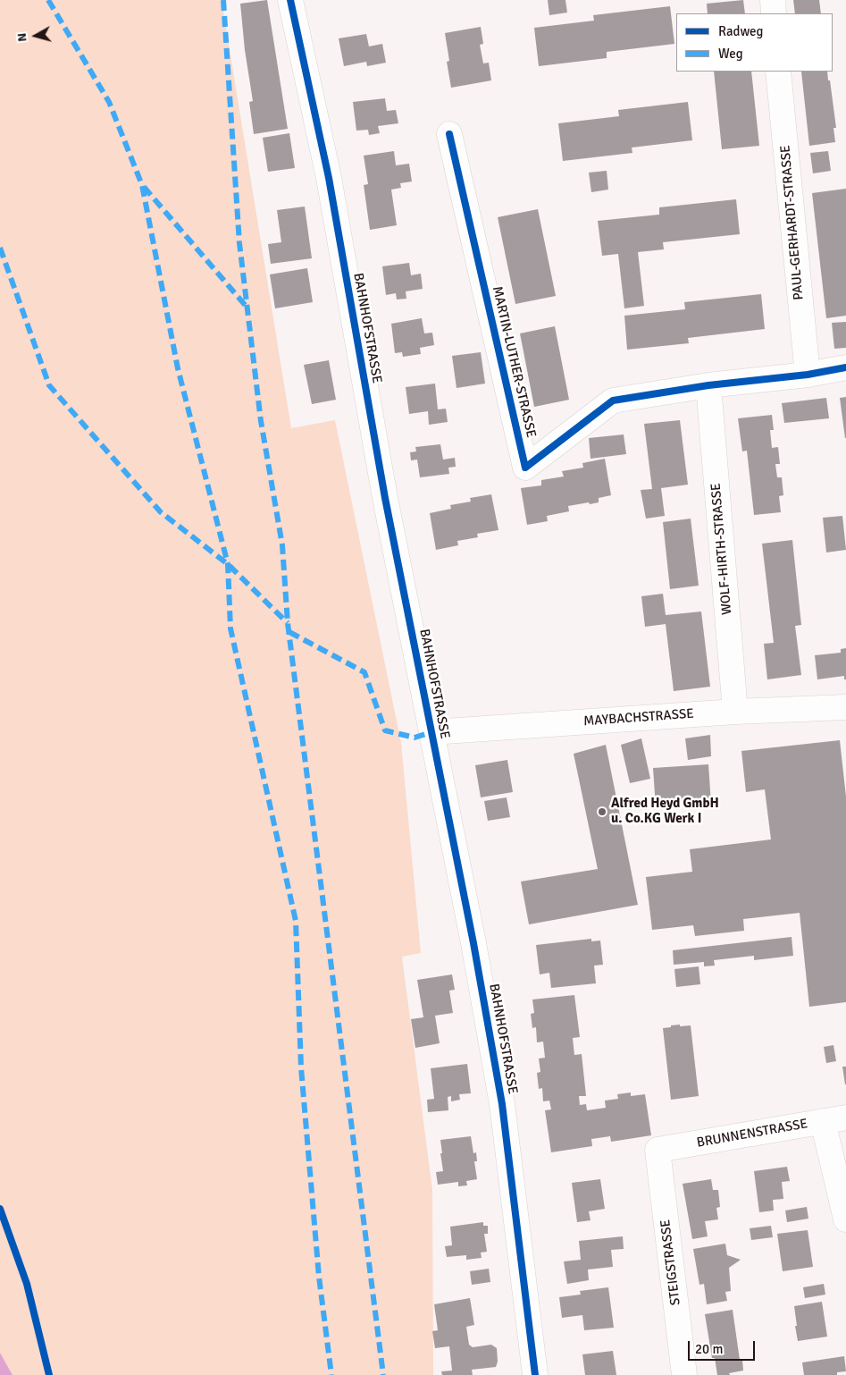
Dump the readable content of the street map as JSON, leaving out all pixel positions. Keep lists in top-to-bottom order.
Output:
{
  "streets": {
    "street": [
      "PAUL-GERHARDT-STRASSE",
      "BAHNHOFSTRASSE",
      "MARTIN-LUTHER-STRASSE",
      "WOLF-HIRTH-STRASSE",
      "MAYBACHSTRASSE",
      "BRUNNENSTRASSE",
      "STEIGSTRASSE"
    ]
  },
  "crossings": [
    ["PAUL-GERHARDT-STRASSE", "MARTIN-LUTHER-STRASSE"],
    ["BAHNHOFSTRASSE", "MAYBACHSTRASSE"],
    ["MARTIN-LUTHER-STRASSE", "WOLF-HIRTH-STRASSE"],
    ["WOLF-HIRTH-STRASSE", "MAYBACHSTRASSE"],
    ["BRUNNENSTRASSE", "STEIGSTRASSE"]
  ],
  "places": ["Alfred Heyd GmbH u. Co.KG Werk I"],
  "legend": ["Radweg", "Weg"],
  "scale_bar": "20 m",
  "north": "left"
}
